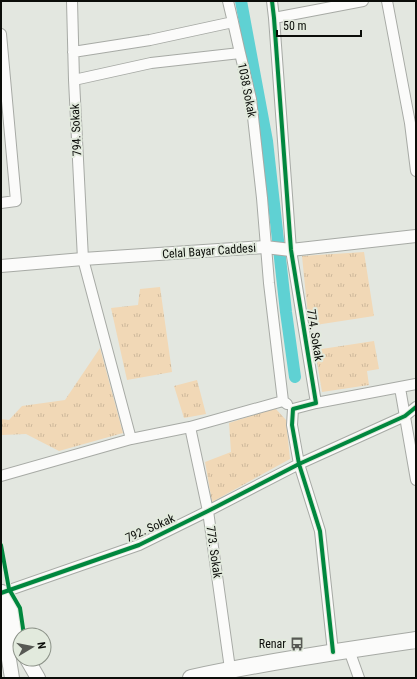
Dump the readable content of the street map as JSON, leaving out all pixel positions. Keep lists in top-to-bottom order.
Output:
{
  "streets": {
    "street": [
      "1038 Sokak",
      "794. Sokak",
      "Celal Bayar Caddesi",
      "774. Sokak",
      "792. Sokak",
      "773. Sokak"
    ]
  },
  "crossings": [
    ["1038 Sokak", "794. Sokak"],
    ["1038 Sokak", "Celal Bayar Caddesi"],
    ["794. Sokak", "Celal Bayar Caddesi"],
    ["Celal Bayar Caddesi", "774. Sokak"],
    ["792. Sokak", "773. Sokak"]
  ],
  "places": {
    "bus stop": ["Renar"]
  },
  "scale_bar": "50 m",
  "north": "right"
}
